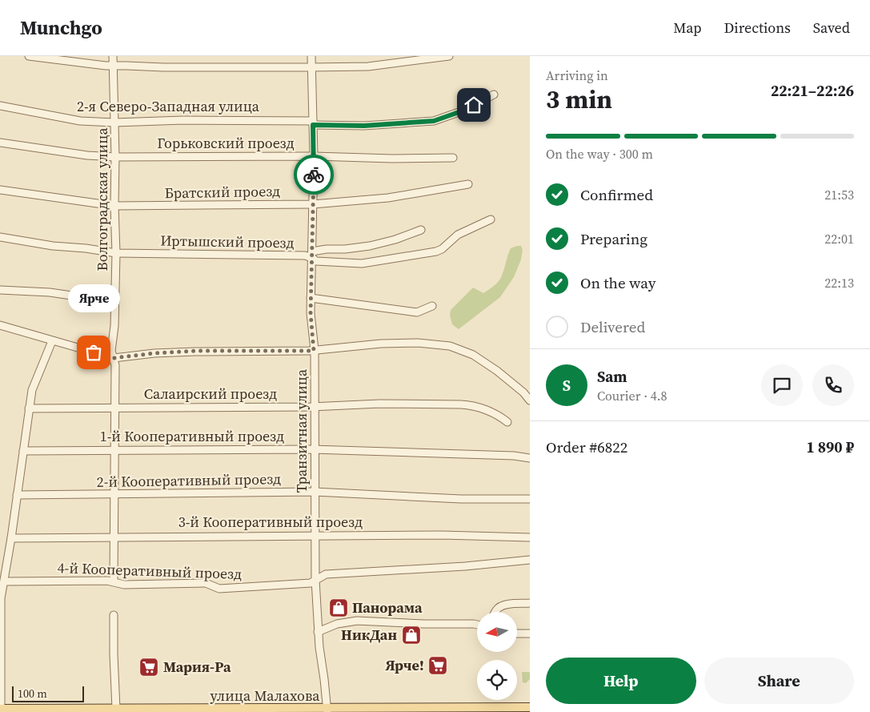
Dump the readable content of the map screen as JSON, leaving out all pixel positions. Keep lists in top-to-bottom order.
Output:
{
  "streets": {
    "main road": ["улица Малахова"],
    "street": [
      "2-я Северо-Западная улица",
      "Горьковский проезд",
      "Братский проезд",
      "Волгоградская улица",
      "Иртышский проезд",
      "Салаирский проезд",
      "Транзитная улица",
      "1-й Кооперативный проезд",
      "2-й Кооперативный проезд",
      "3-й Кооперативный проезд",
      "4-й Кооперативный проезд"
    ]
  },
  "crossings": [
    ["2-я Северо-Западная улица", "Волгоградская улица"],
    ["2-я Северо-Западная улица", "Транзитная улица"],
    ["Горьковский проезд", "Волгоградская улица"],
    ["Горьковский проезд", "Транзитная улица"],
    ["Братский проезд", "Волгоградская улица"],
    ["Братский проезд", "Транзитная улица"],
    ["Волгоградская улица", "Иртышский проезд"],
    ["Волгоградская улица", "Салаирский проезд"],
    ["Волгоградская улица", "1-й Кооперативный проезд"],
    ["Волгоградская улица", "2-й Кооперативный проезд"],
    ["Волгоградская улица", "3-й Кооперативный проезд"],
    ["Волгоградская улица", "4-й Кооперативный проезд"],
    ["Иртышский проезд", "Транзитная улица"],
    ["Салаирский проезд", "Транзитная улица"],
    ["Транзитная улица", "1-й Кооперативный проезд"],
    ["Транзитная улица", "2-й Кооперативный проезд"],
    ["Транзитная улица", "3-й Кооперативный проезд"],
    ["Транзитная улица", "4-й Кооперативный проезд"],
    ["Транзитная улица", "улица Малахова"]
  ],
  "places": {
    "other": ["Ярче"],
    "shop": ["Панорама", "НикДан"],
    "supermarket": ["Ярче!", "Мария-Ра"]
  },
  "scale_bar": "100 m",
  "north": "left",
  "page": {
    "header": "Munchgo",
    "nav": ["Map", "Directions", "Saved"],
    "heading": ["3 min", "Arriving in", "22:21–22:26"],
    "panel": [
      "Sam",
      "Courier · 4.8",
      "Order #6822",
      "1 890 ₽"
    ],
    "bar": "On the way · 300 m",
    "list": [
      ["Confirmed", "21:53"],
      ["Preparing", "22:01"],
      ["On the way", "22:13"],
      "Delivered"
    ],
    "bubble": "Ярче",
    "round": "S",
    "buttons": ["Help", "Share"],
    "scale": "100 m"
  }
}
